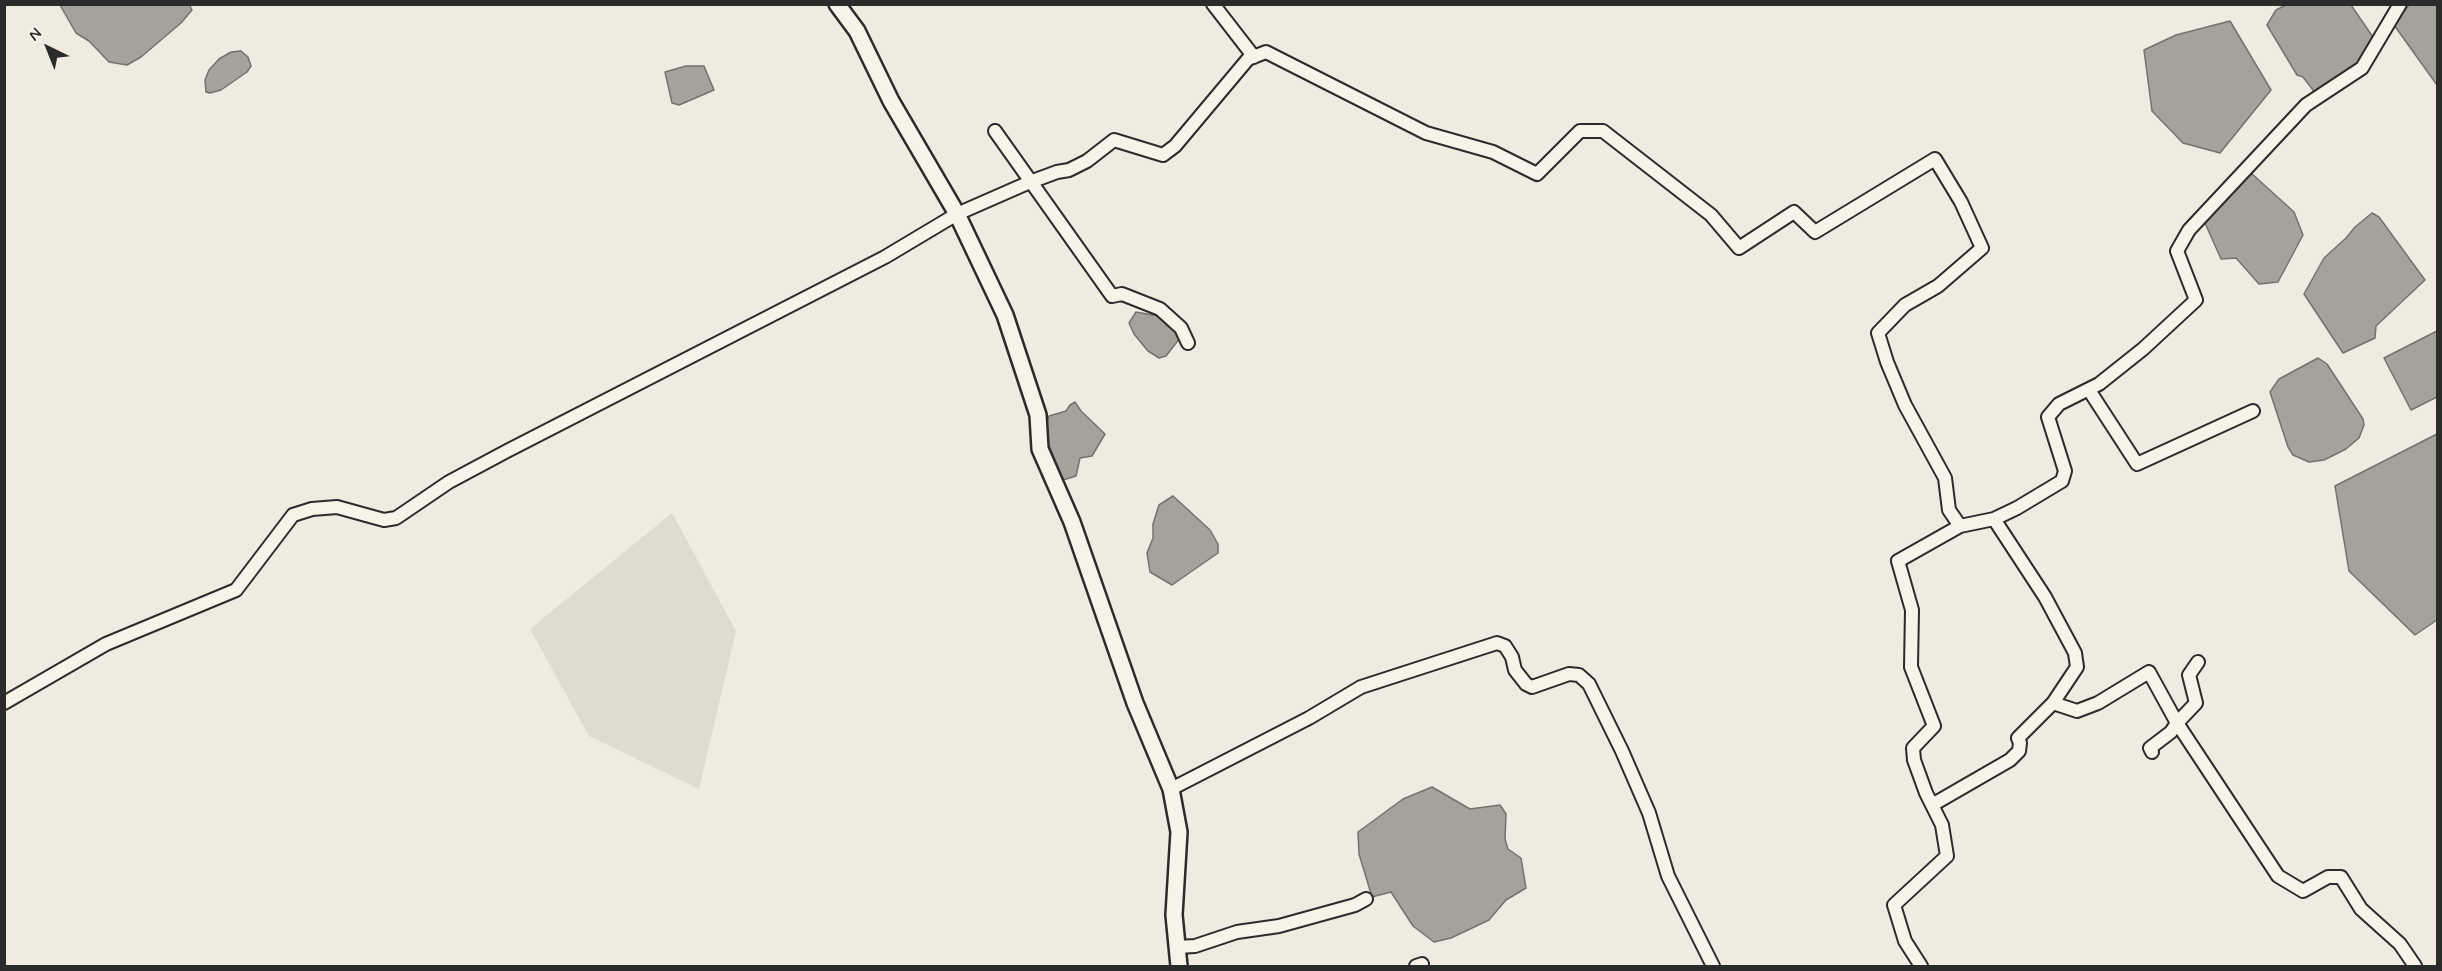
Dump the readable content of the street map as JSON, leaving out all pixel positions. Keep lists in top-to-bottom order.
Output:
{
  "north": "top left"
}
